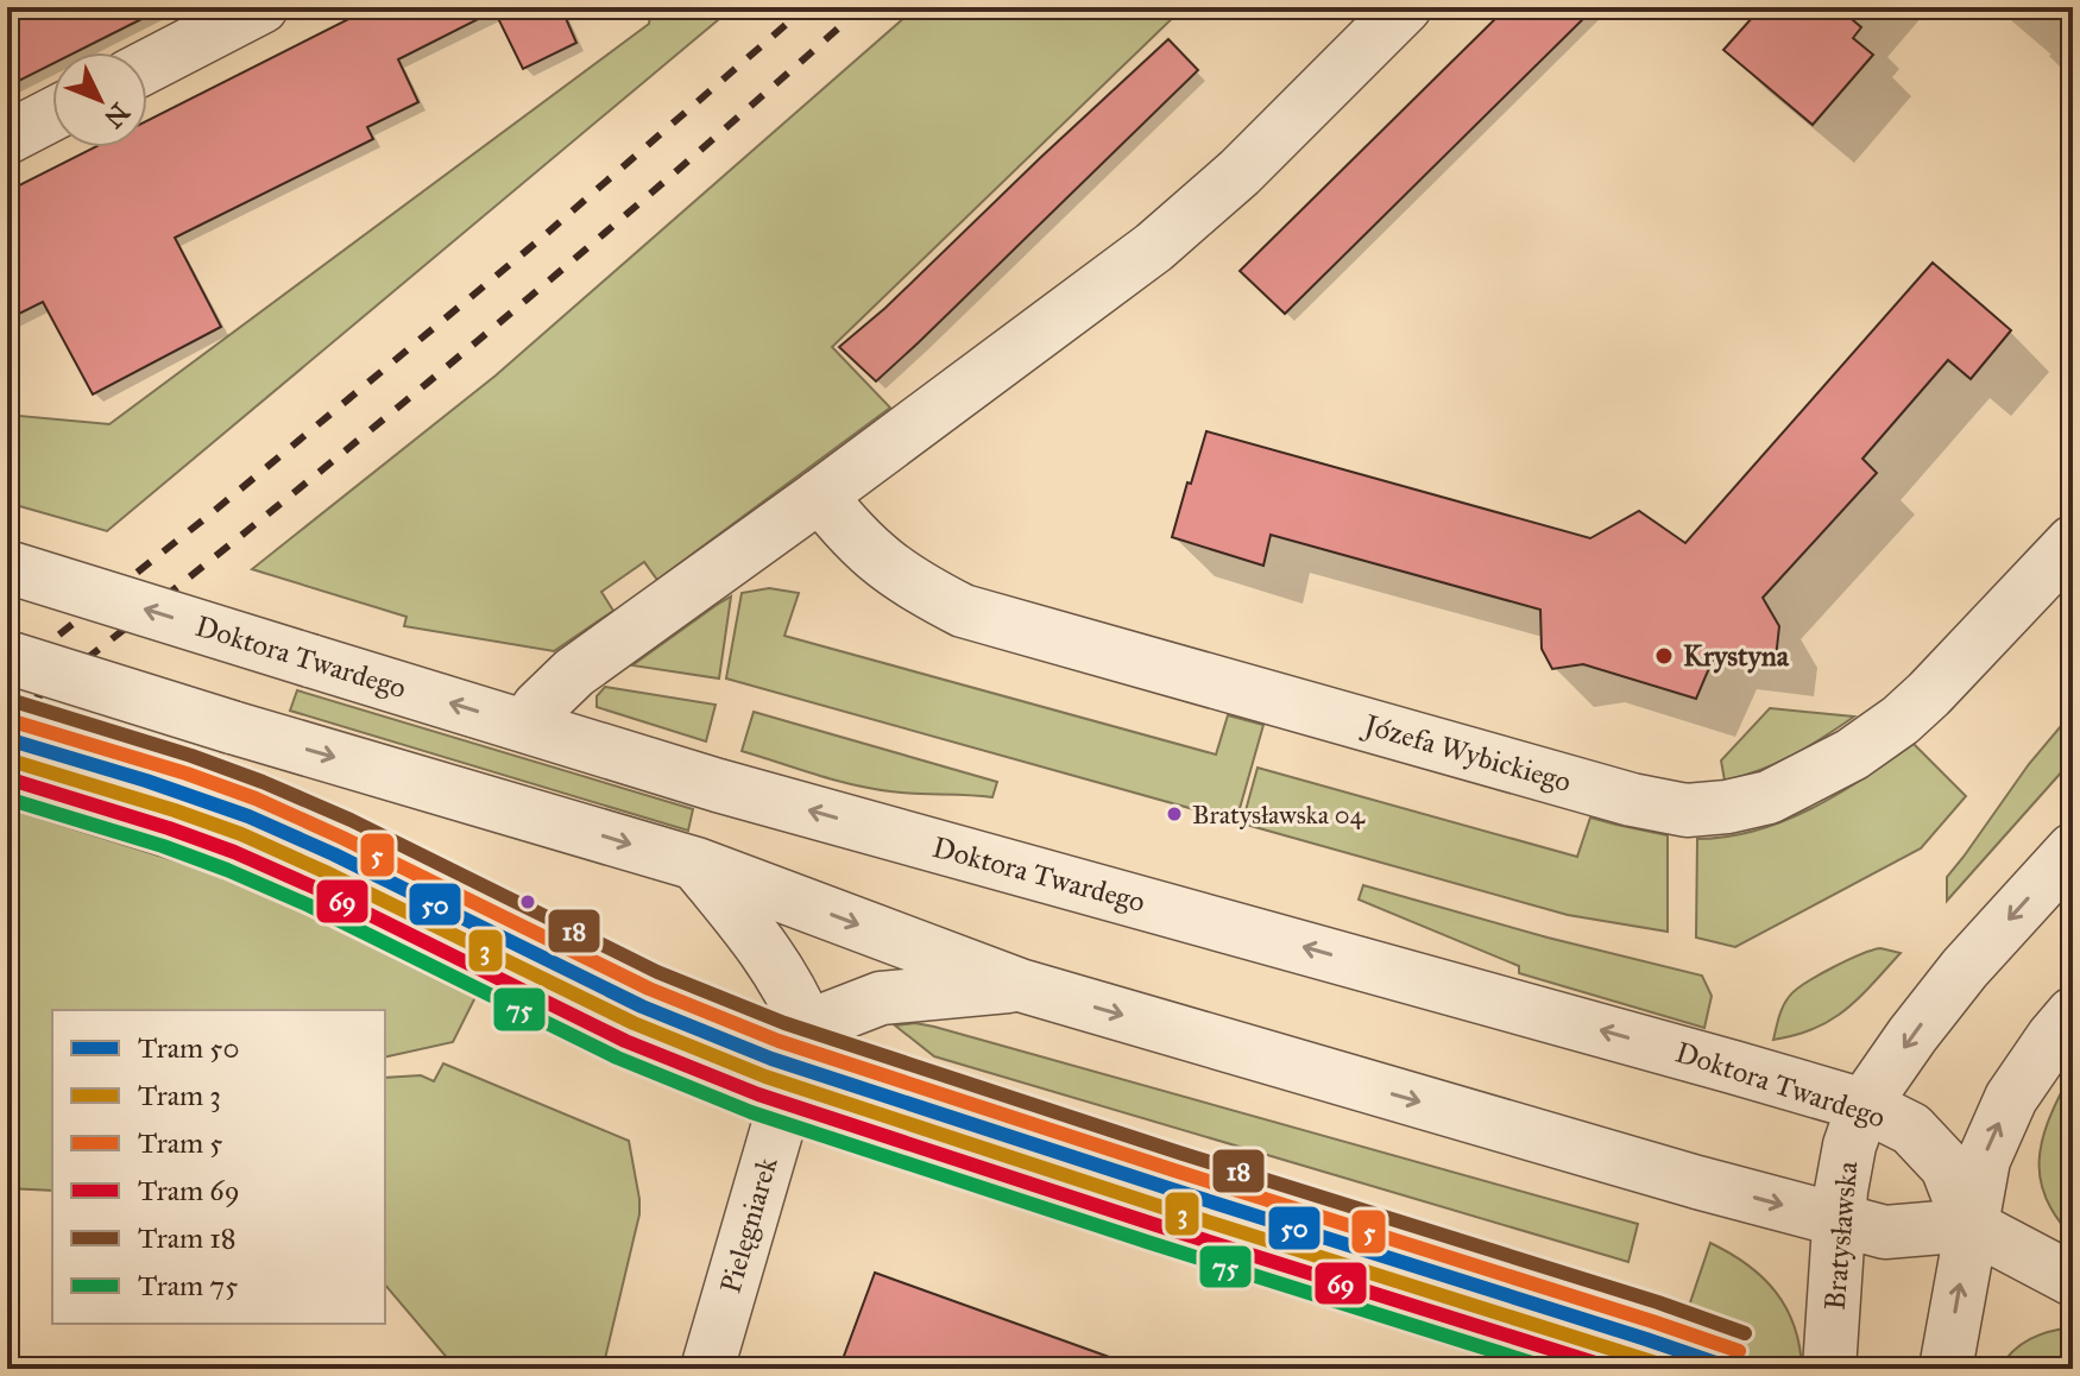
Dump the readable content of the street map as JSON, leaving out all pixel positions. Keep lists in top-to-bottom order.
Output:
{
  "streets": {
    "street": [
      "Doktora Twardego",
      "Józefa Wybickiego",
      "Pielęgniarek",
      "Bratysławska"
    ]
  },
  "crossings": [
    ["Doktora Twardego", "Bratysławska"]
  ],
  "places": ["Krystyna", "Bratysławska 04"],
  "lines": [
    "tram line 18",
    "tram line 5",
    "tram line 50",
    "tram line 3",
    "tram line 69",
    "tram line 75"
  ],
  "legend": [
    "Tram 50",
    "Tram 3",
    "Tram 5",
    "Tram 69",
    "Tram 18",
    "Tram 75"
  ],
  "north": "bottom right"
}
